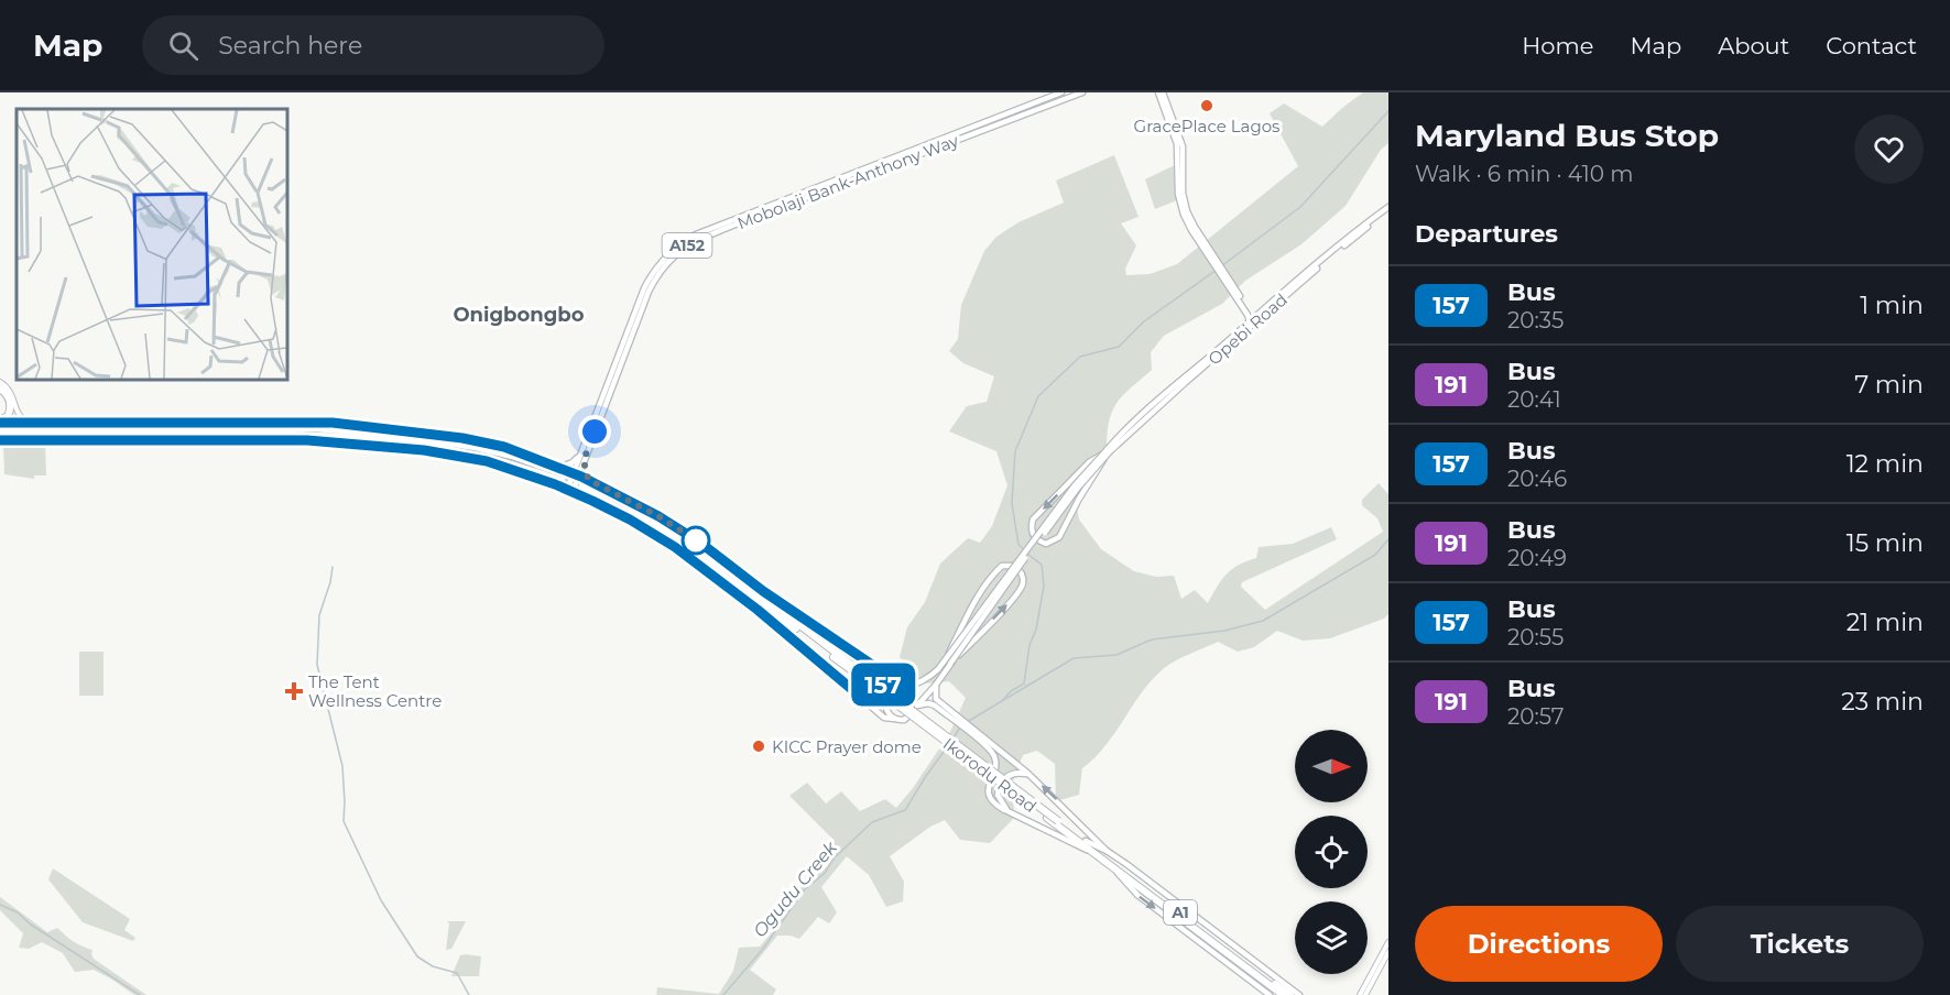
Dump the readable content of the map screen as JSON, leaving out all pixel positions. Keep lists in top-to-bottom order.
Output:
{
  "streets": {
    "highway": ["Ikorodu Road", "A1"],
    "main road": ["Mobolaji Bank-Anthony Way", "A152", "Opebi Road"]
  },
  "crossings": [
    ["Mobolaji Bank-Anthony Way", "Ikorodu Road"]
  ],
  "districts": ["Onigbongbo"],
  "water": ["Ogudu Creek"],
  "places": {
    "other": ["GracePlace Lagos", "KICC Prayer dome"],
    "health": ["The Tent Wellness Centre"]
  },
  "lines": ["bus line 157"],
  "north": "right",
  "page": {
    "header": "Map",
    "search": "Search here",
    "nav": [
      "Home",
      "Map",
      "About",
      "Contact"
    ],
    "on_map": "157",
    "heading": [
      ["Maryland Bus Stop", "Walk · 6 min · 410 m"],
      "Departures"
    ],
    "list": [
      {
        "mark": "157",
        "name": "Bus",
        "note": "20:35",
        "value": "1 min"
      },
      {
        "mark": "191",
        "name": "Bus",
        "note": "20:41",
        "value": "7 min"
      },
      {
        "mark": "157",
        "name": "Bus",
        "note": "20:46",
        "value": "12 min"
      },
      {
        "mark": "191",
        "name": "Bus",
        "note": "20:49",
        "value": "15 min"
      },
      {
        "mark": "157",
        "name": "Bus",
        "note": "20:55",
        "value": "21 min"
      },
      {
        "mark": "191",
        "name": "Bus",
        "note": "20:57",
        "value": "23 min"
      }
    ],
    "buttons": ["Directions", "Tickets"]
  }
}
